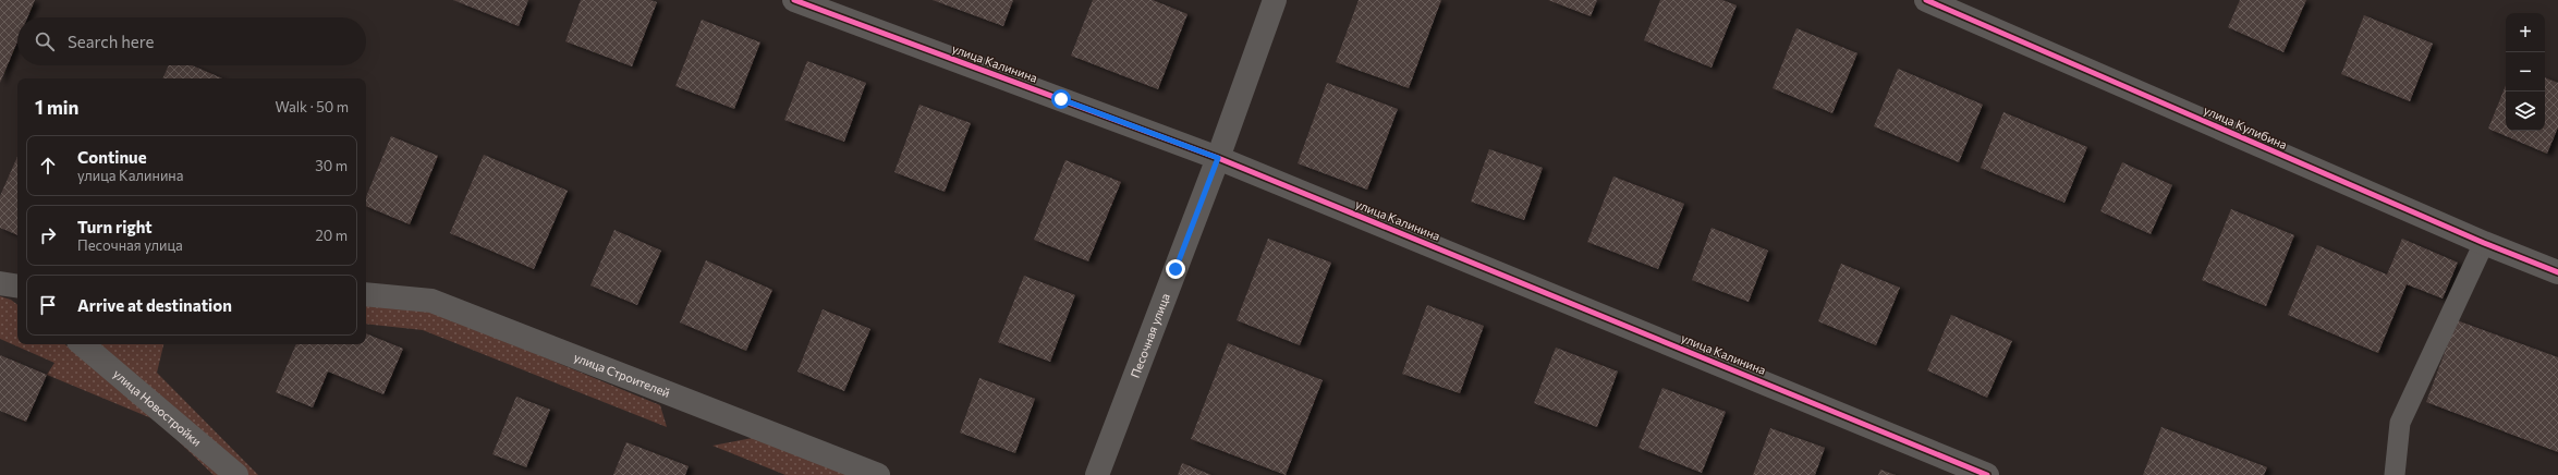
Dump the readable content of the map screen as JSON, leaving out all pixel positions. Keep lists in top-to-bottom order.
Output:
{
  "streets": {
    "street": [
      "улица Калинина",
      "улица Кулибина",
      "Песочная улица",
      "улица Строителей",
      "улица Новостройки"
    ]
  },
  "crossings": [
    ["улица Калинина", "Песочная улица"]
  ],
  "page": {
    "map_buttons": ["+", "−"],
    "search": "Search here",
    "heading": ["1 min", "Walk · 50 m"],
    "list": [
      ["Continue", "улица Калинина", "30 m"],
      ["Turn right", "Песочная улица", "20 m"],
      "Arrive at destination"
    ]
  }
}
